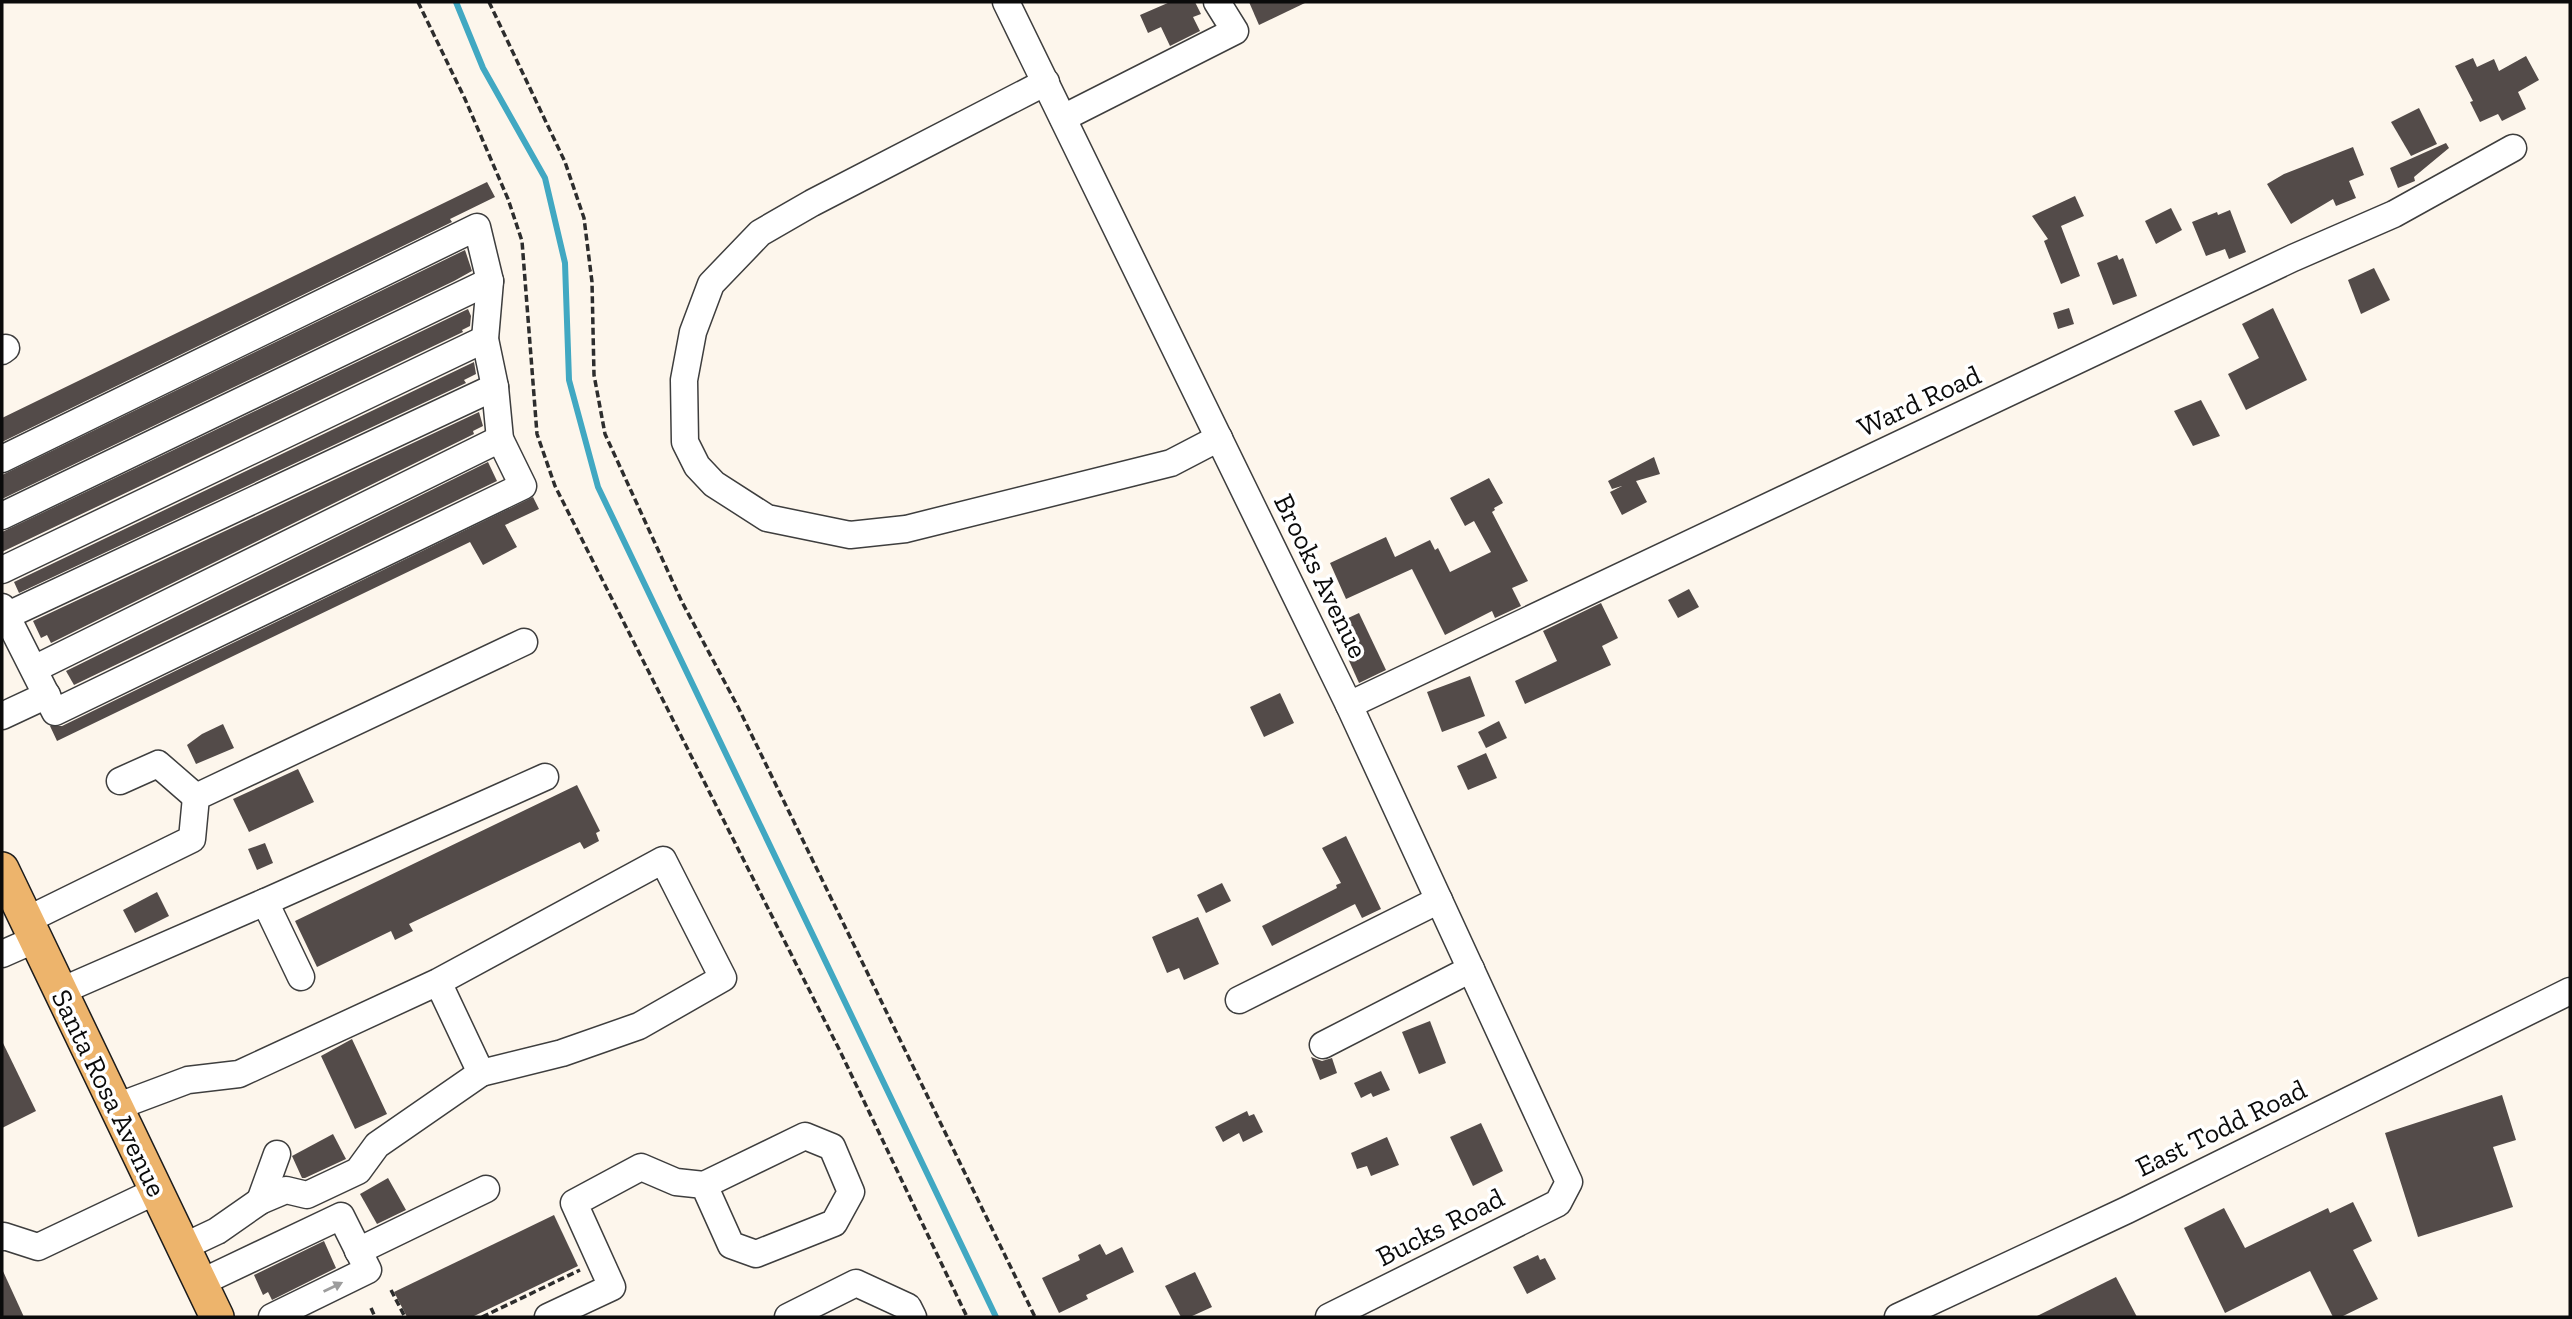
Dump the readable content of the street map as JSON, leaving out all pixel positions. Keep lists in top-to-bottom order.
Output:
{
  "streets": {
    "main road": ["Santa Rosa Avenue"],
    "street": [
      "Ward Road",
      "Brooks Avenue",
      "East Todd Road",
      "Bucks Road"
    ]
  },
  "crossings": [
    ["Ward Road", "Brooks Avenue"],
    ["Brooks Avenue", "Bucks Road"]
  ]
}
